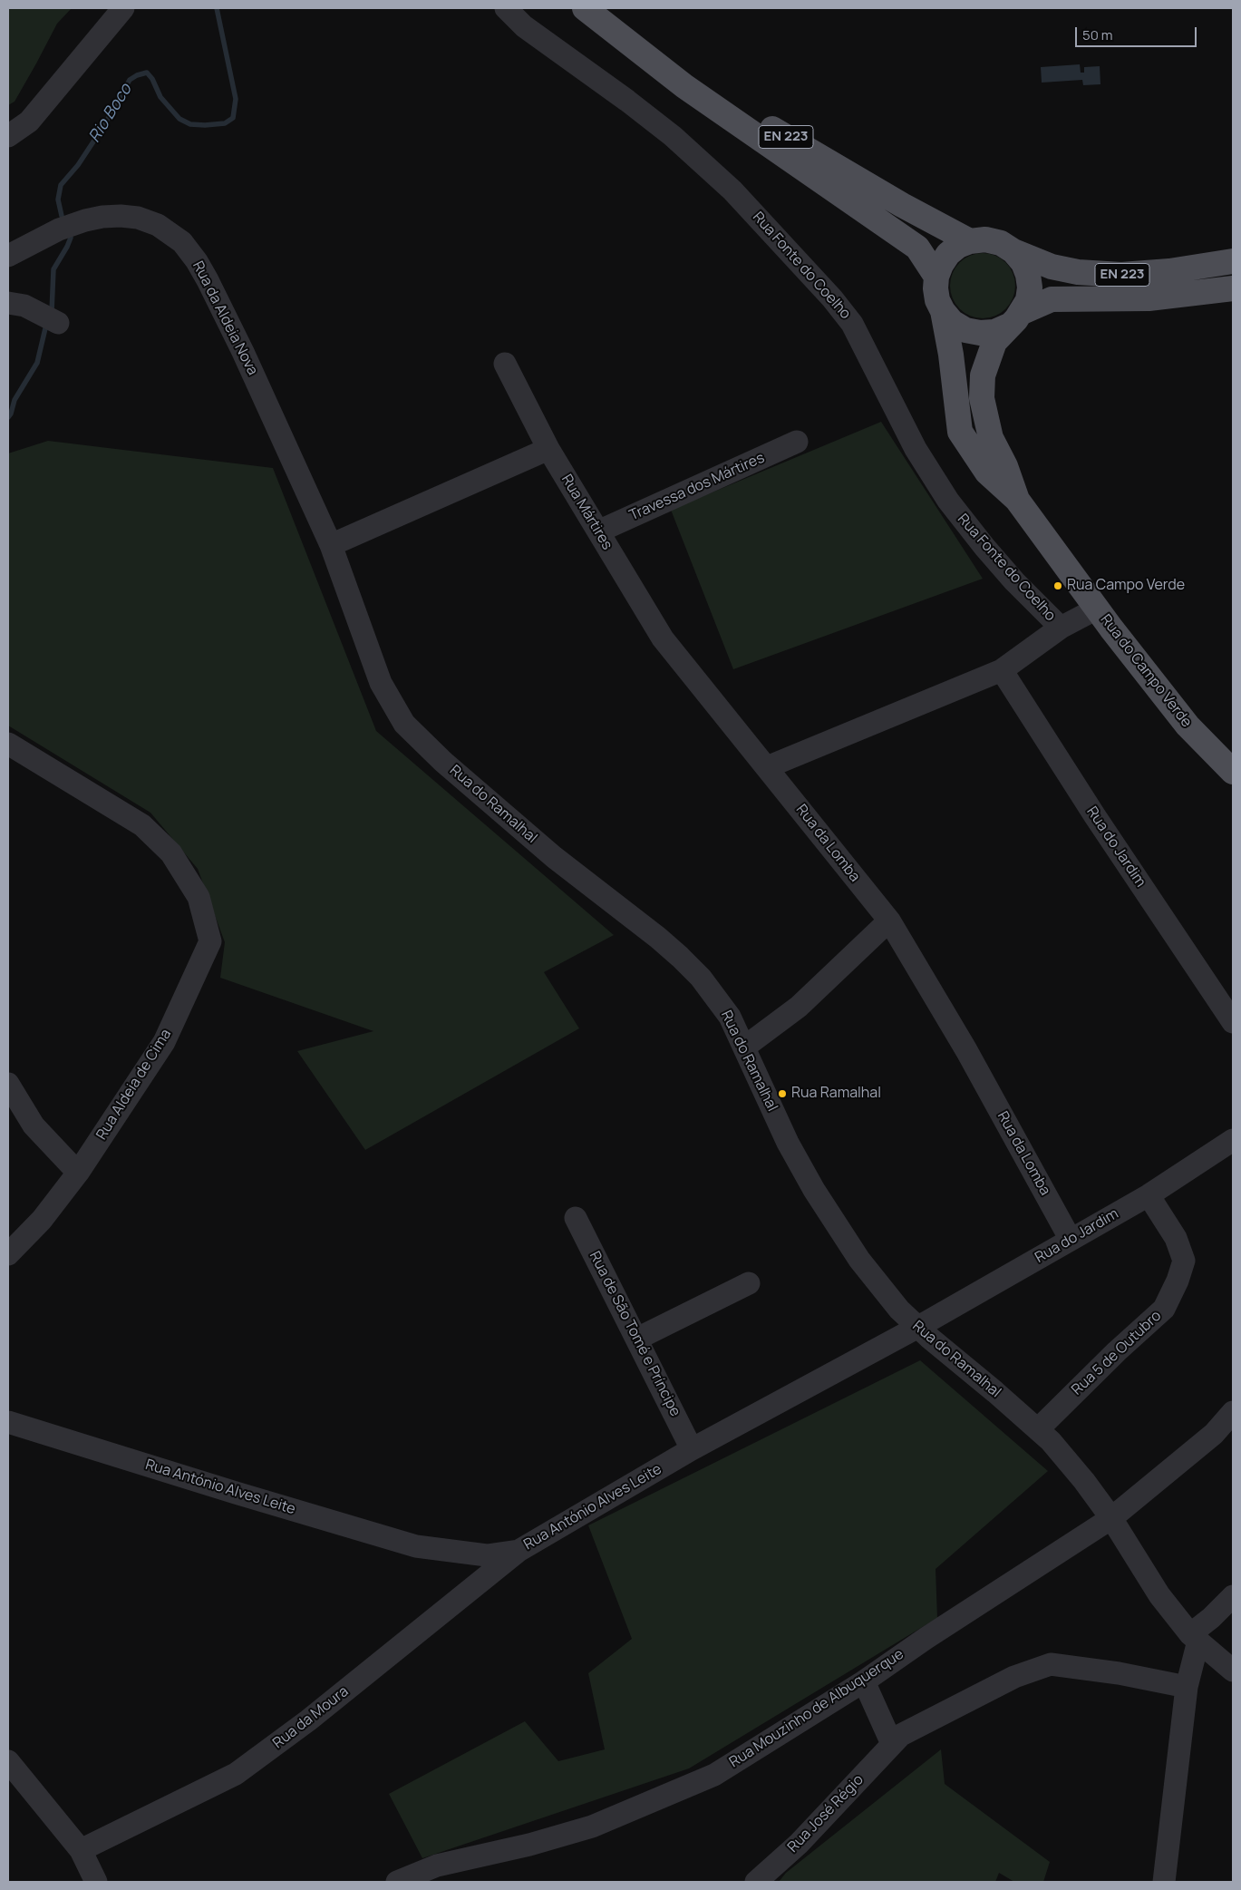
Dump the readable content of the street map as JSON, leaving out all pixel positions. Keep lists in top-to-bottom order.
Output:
{
  "streets": {
    "main road": ["EN 223", "Rua do Campo Verde"],
    "street": [
      "Rua Fonte do Coelho",
      "Rua da Aldeia Nova",
      "Travessa dos Mártires",
      "Rua Mártires",
      "Rua do Ramalhal",
      "Rua da Lomba",
      "Rua do Jardim",
      "Rua Aldeia de Cima",
      "Rua de São Tomé e Príncipe",
      "Rua 5 de Outubro",
      "Rua António Alves Leite",
      "Rua Mouzinho de Albuquerque",
      "Rua da Moura",
      "Rua José Régio"
    ]
  },
  "crossings": [
    ["EN 223", "Rua do Campo Verde"],
    ["Rua da Aldeia Nova", "Rua do Ramalhal"],
    ["Travessa dos Mártires", "Rua Mártires"],
    ["Rua Mártires", "Rua da Lomba"],
    ["Rua do Ramalhal", "Rua do Jardim"],
    ["Rua do Ramalhal", "Rua 5 de Outubro"],
    ["Rua do Ramalhal", "Rua António Alves Leite"],
    ["Rua do Ramalhal", "Rua Mouzinho de Albuquerque"],
    ["Rua da Lomba", "Rua do Jardim"],
    ["Rua do Jardim", "Rua 5 de Outubro"],
    ["Rua do Jardim", "Rua António Alves Leite"],
    ["Rua de São Tomé e Príncipe", "Rua António Alves Leite"],
    ["Rua António Alves Leite", "Rua da Moura"]
  ],
  "water": ["Rio Boco"],
  "places": ["Rua Campo Verde", "Rua Ramalhal"],
  "scale_bar": "50 m"
}
